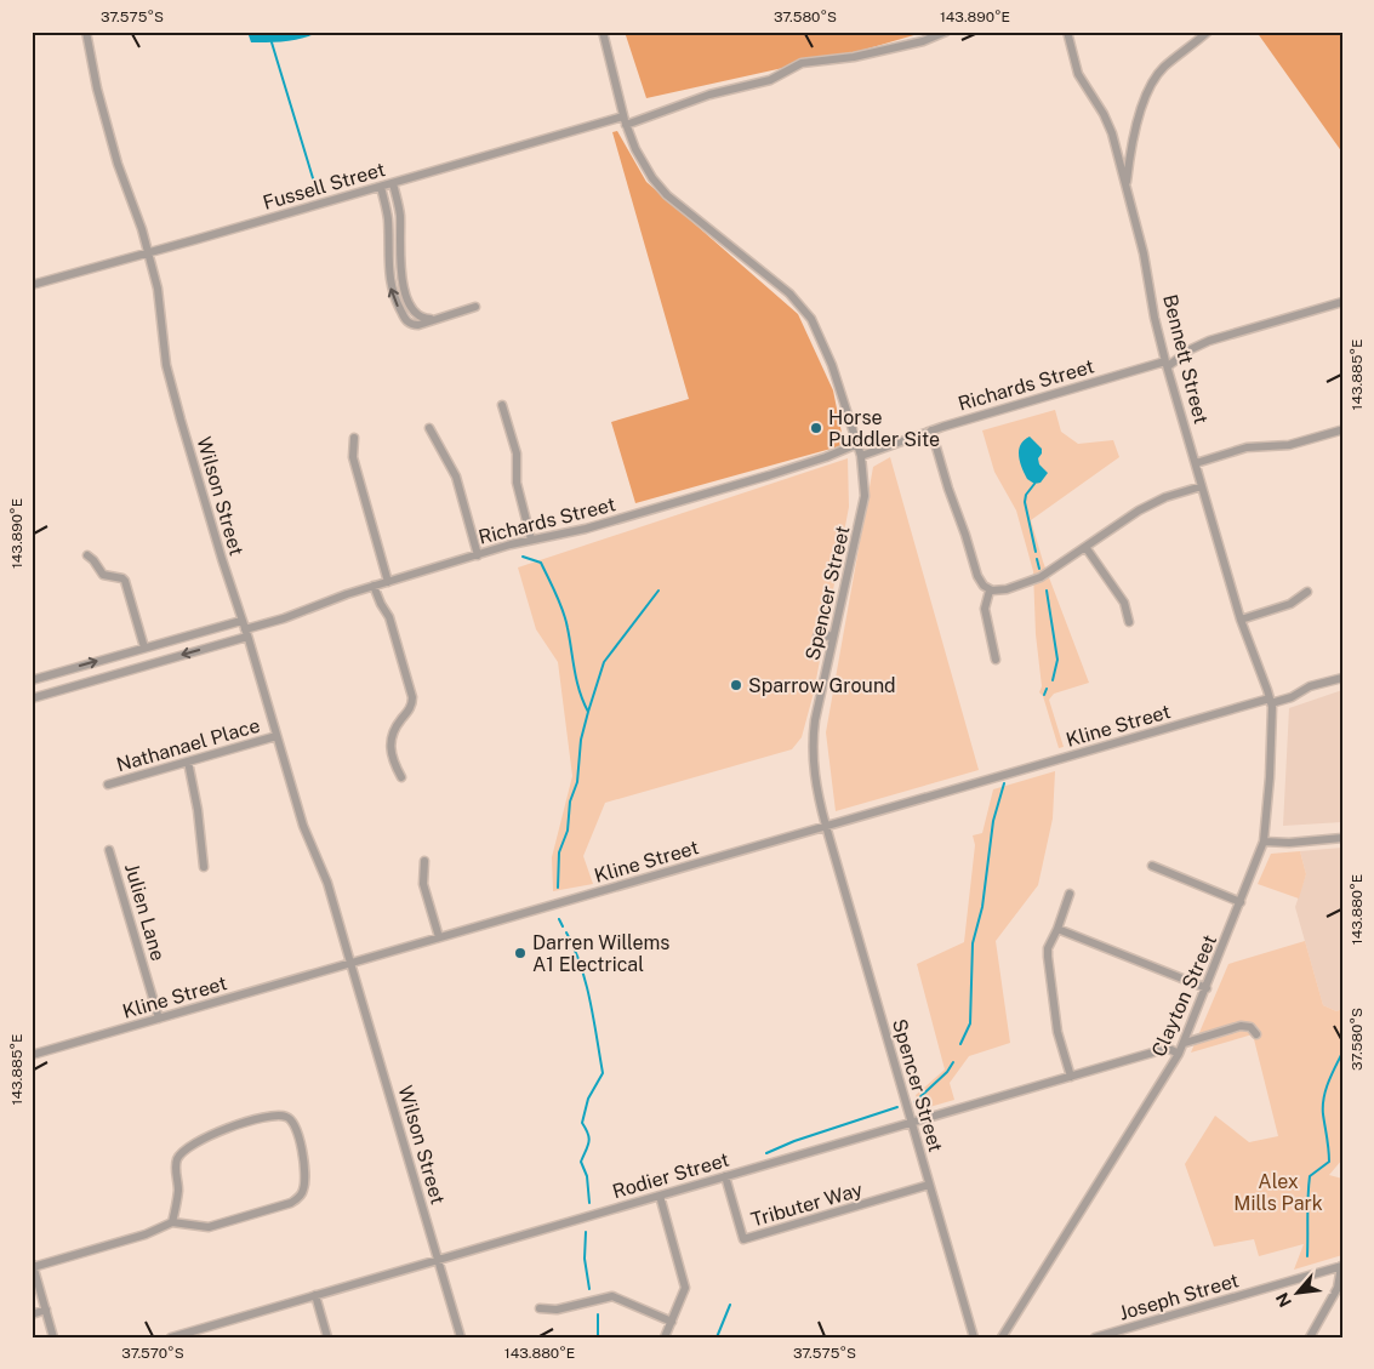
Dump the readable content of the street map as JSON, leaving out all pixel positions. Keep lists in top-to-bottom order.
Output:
{
  "streets": {
    "street": [
      "Fussell Street",
      "Bennett Street",
      "Richards Street",
      "Wilson Street",
      "Spencer Street",
      "Kline Street",
      "Nathanael Place",
      "Julien Lane",
      "Clayton Street",
      "Rodier Street",
      "Tributer Way",
      "Joseph Street"
    ]
  },
  "crossings": [
    ["Fussell Street", "Wilson Street"],
    ["Fussell Street", "Spencer Street"],
    ["Bennett Street", "Richards Street"],
    ["Bennett Street", "Kline Street"],
    ["Bennett Street", "Clayton Street"],
    ["Richards Street", "Wilson Street"],
    ["Richards Street", "Spencer Street"],
    ["Wilson Street", "Kline Street"],
    ["Wilson Street", "Nathanael Place"],
    ["Wilson Street", "Rodier Street"],
    ["Spencer Street", "Kline Street"],
    ["Spencer Street", "Rodier Street"],
    ["Spencer Street", "Tributer Way"],
    ["Kline Street", "Julien Lane"],
    ["Kline Street", "Clayton Street"],
    ["Clayton Street", "Rodier Street"],
    ["Rodier Street", "Tributer Way"]
  ],
  "parks": ["Alex Mills Park"],
  "places": ["Horse Puddler Site", "Sparrow Ground", "Darren Willems A1 Electrical"],
  "north": "bottom left",
  "coordinates": [
    "37.575°S",
    "37.580°S",
    "143.890°E",
    "143.885°E",
    "143.880°E",
    "37.570°S"
  ]
}
